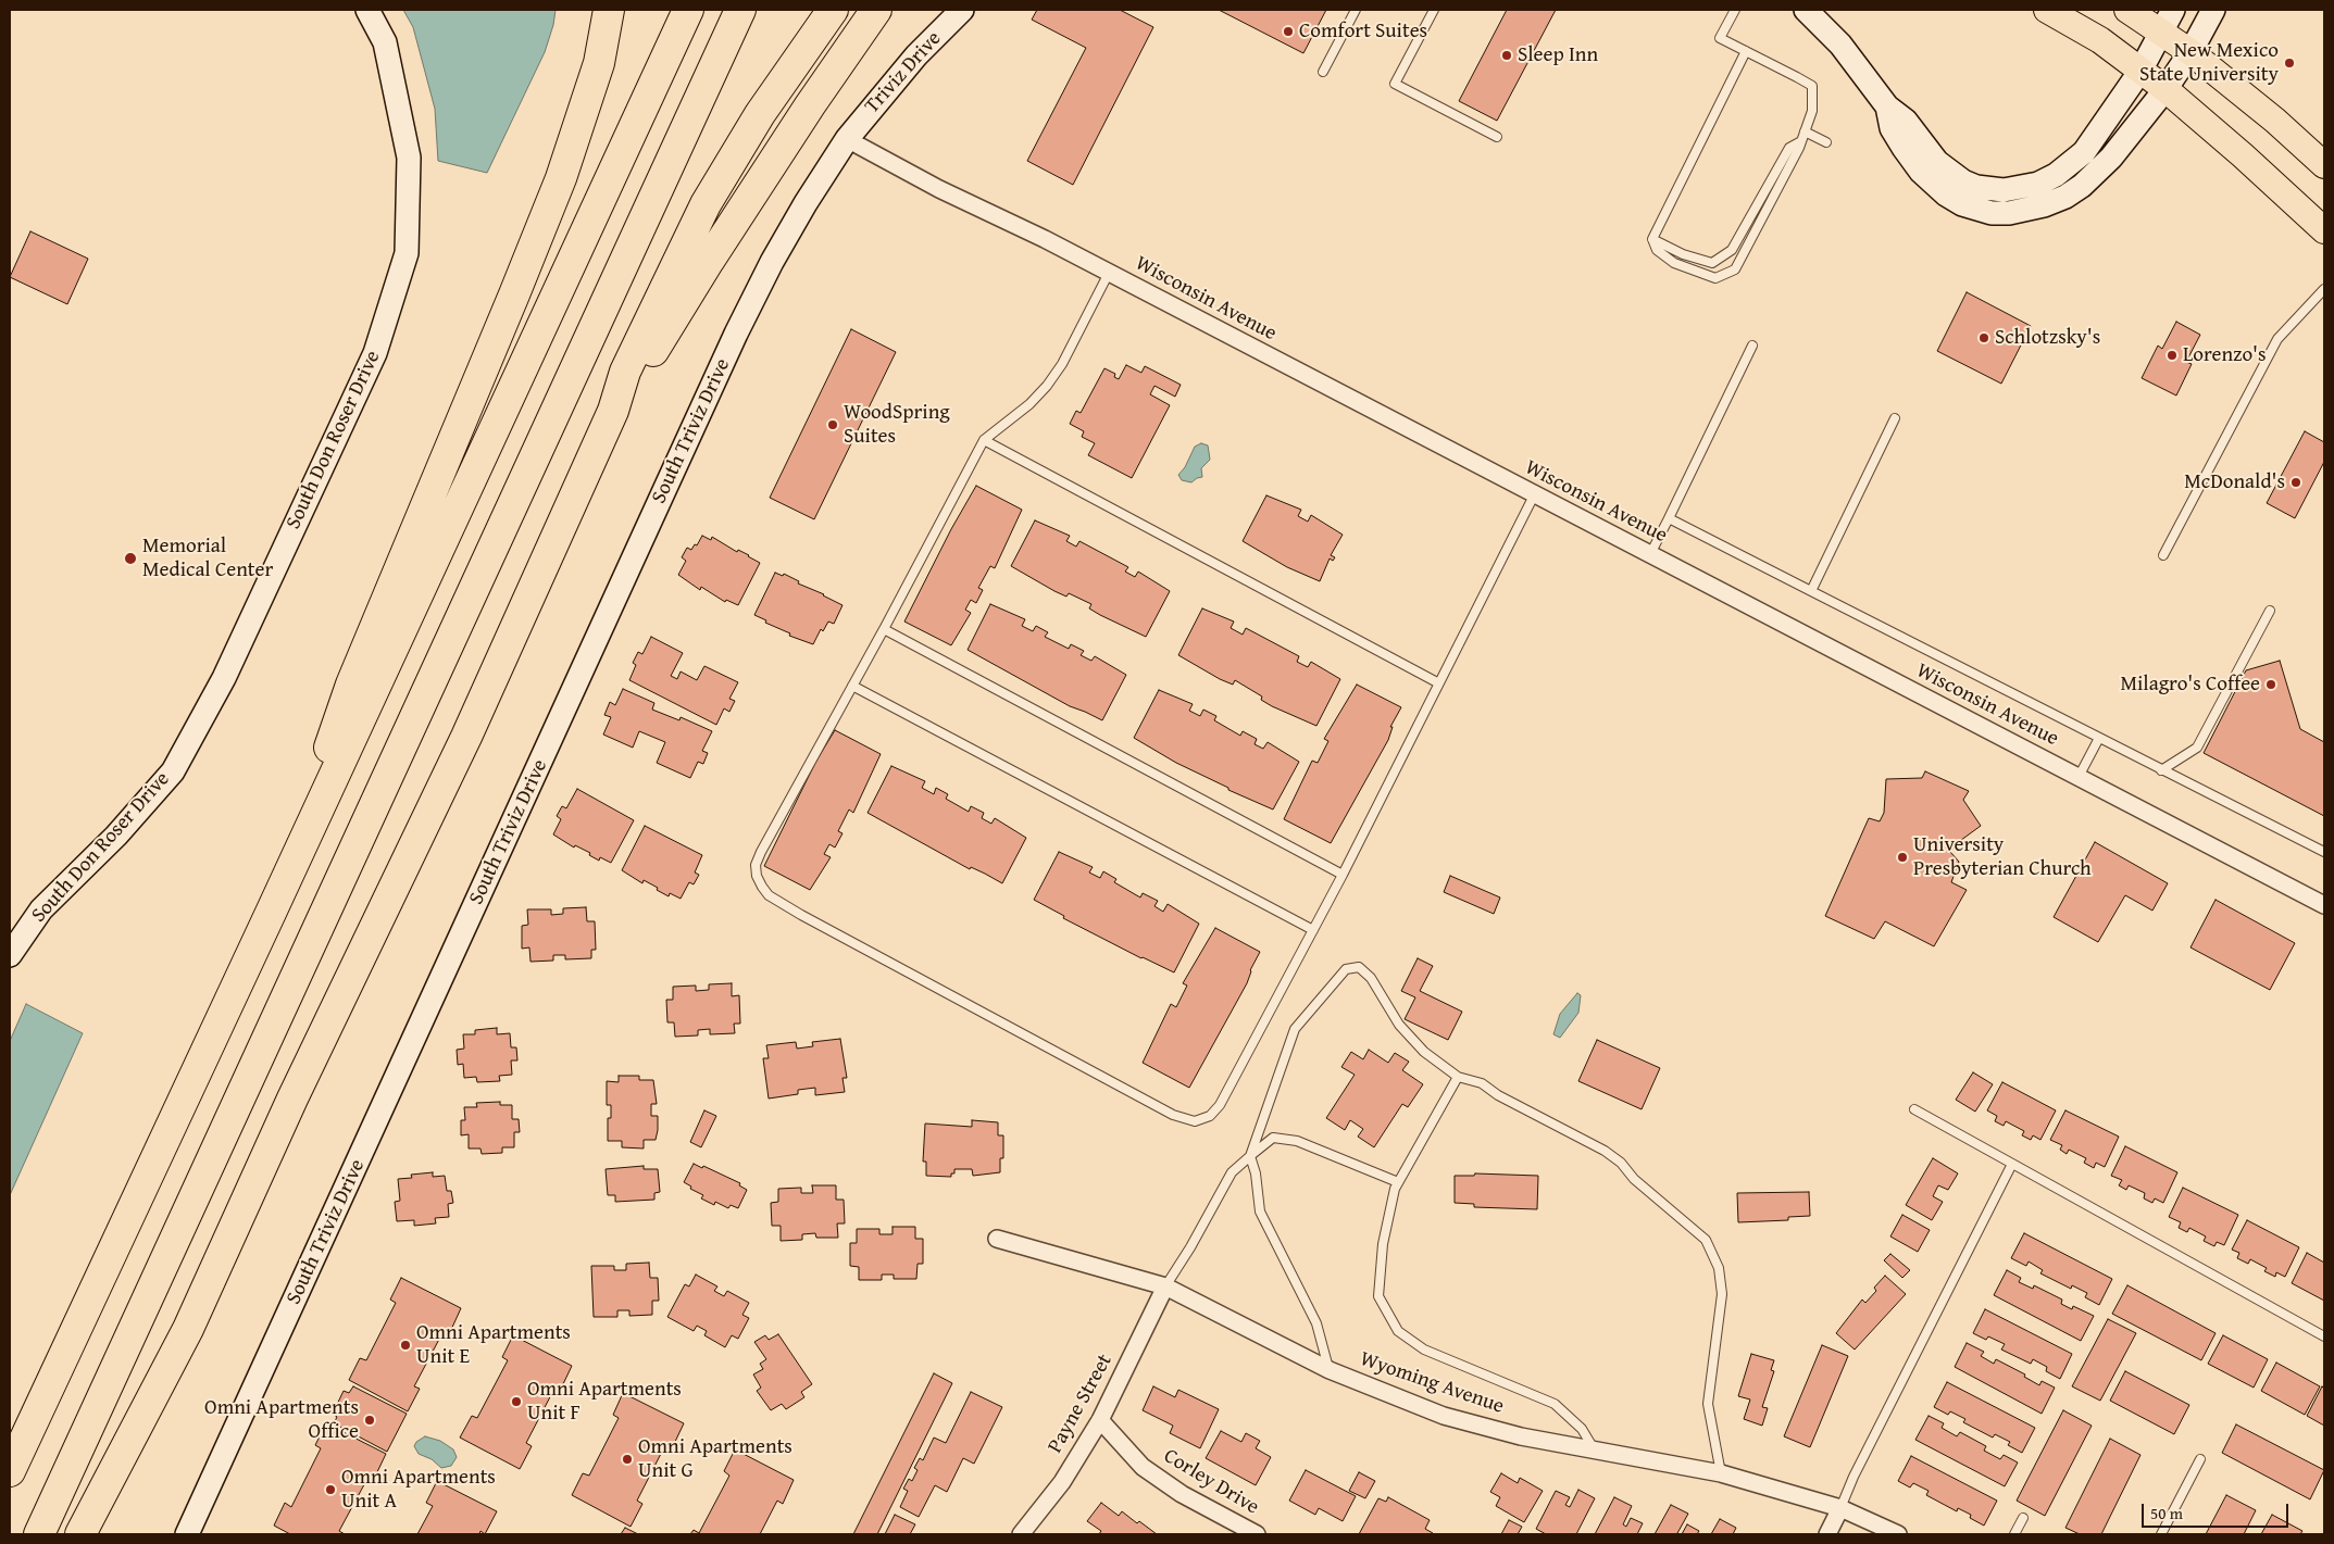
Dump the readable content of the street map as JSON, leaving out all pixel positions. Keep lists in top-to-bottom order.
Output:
{
  "streets": {
    "street": [
      "Triviz Drive",
      "Wisconsin Avenue",
      "South Triviz Drive",
      "South Don Roser Drive",
      "Wyoming Avenue",
      "Payne Street",
      "Corley Drive"
    ]
  },
  "crossings": [
    ["Triviz Drive", "Wisconsin Avenue"],
    ["Triviz Drive", "South Triviz Drive"],
    ["Wisconsin Avenue", "South Triviz Drive"],
    ["Wyoming Avenue", "Payne Street"],
    ["Payne Street", "Corley Drive"]
  ],
  "places": [
    "Comfort Suites",
    "Sleep Inn",
    "New Mexico State University",
    "Schlotzsky's",
    "Lorenzo's",
    "WoodSpring Suites",
    "McDonald's",
    "Memorial Medical Center",
    "Milagro's Coffee",
    "University Presbyterian Church",
    "Omni Apartments Unit E",
    "Omni Apartments Unit F",
    "Omni Apartments Office",
    "Omni Apartments Unit G",
    "Omni Apartments Unit A"
  ],
  "scale_bar": "50 m"
}
